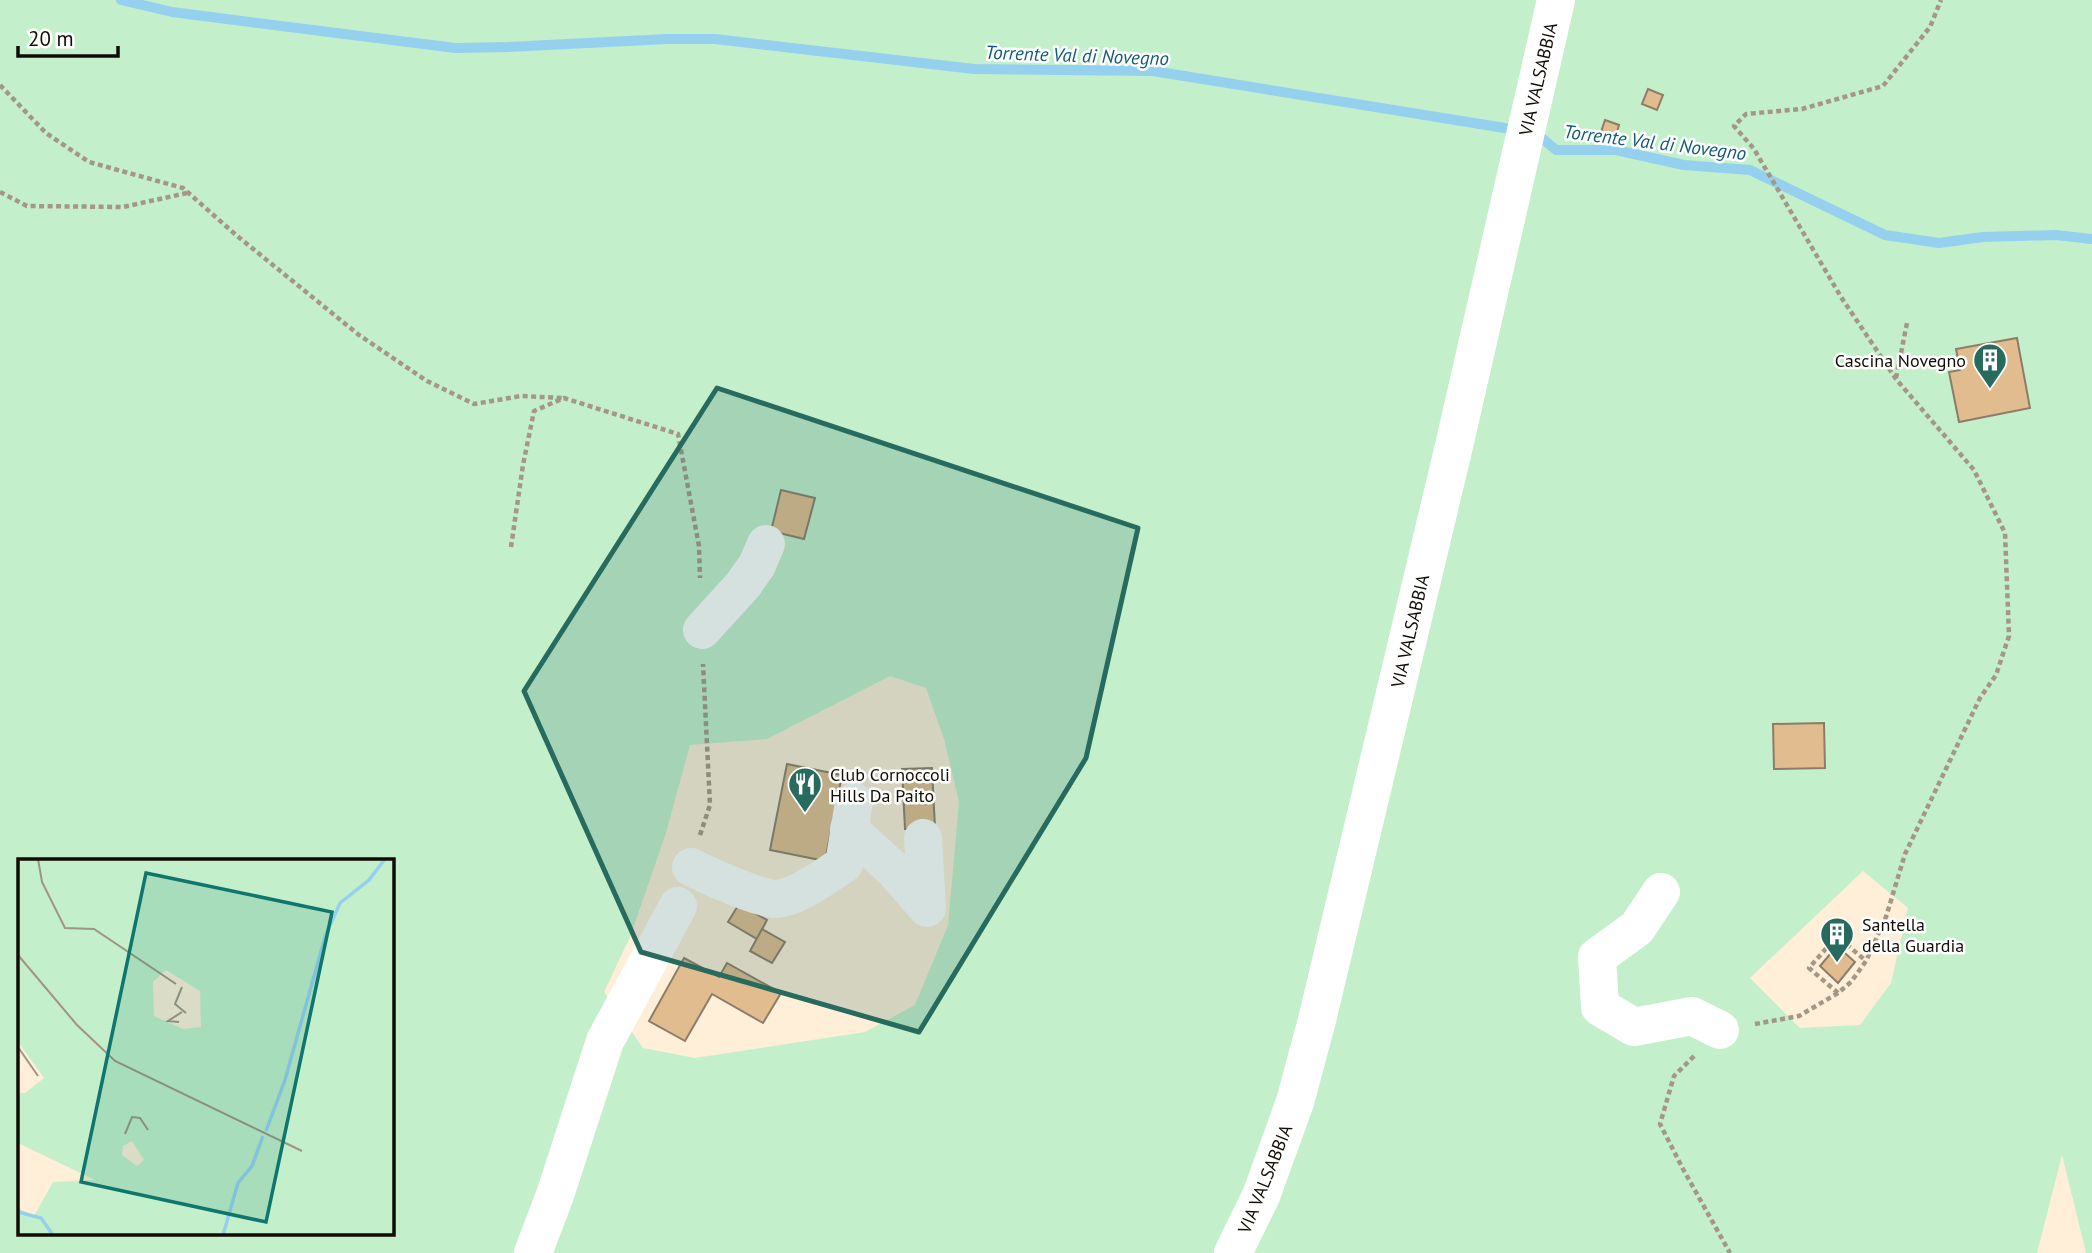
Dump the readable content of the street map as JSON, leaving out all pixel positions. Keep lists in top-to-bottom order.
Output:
{
  "streets": {
    "main road": ["VIA VALSABBIA"]
  },
  "water": ["Torrente Val di Novegno"],
  "places": {
    "building": ["Cascina Novegno", "Santella della Guardia"],
    "restaurant": ["Club Cornoccoli Hills Da Paito"]
  },
  "scale_bar": "20 m"
}
